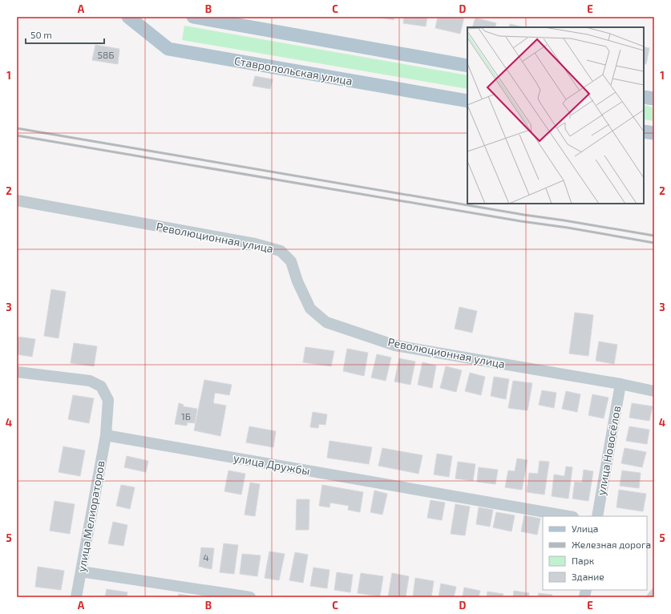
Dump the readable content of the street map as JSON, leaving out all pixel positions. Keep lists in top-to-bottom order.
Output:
{
  "streets": {
    "main road": ["Ставропольская улица"],
    "street": [
      "Революционная улица",
      "улица Новосёлов",
      "улица Дружбы",
      "улица Мелиораторов"
    ]
  },
  "crossings": [
    ["Революционная улица", "улица Новосёлов"],
    ["улица Дружбы", "улица Мелиораторов"]
  ],
  "house_numbers": ["58Б", "1Б", "4"],
  "legend": [
    "Улица",
    "Железная дорога",
    "Парк",
    "Здание"
  ],
  "scale_bar": "50 m",
  "grid": {
    "columns": [
      "A",
      "B",
      "C",
      "D",
      "E"
    ],
    "rows": [
      "1",
      "2",
      "3",
      "4",
      "5"
    ]
  }
}
